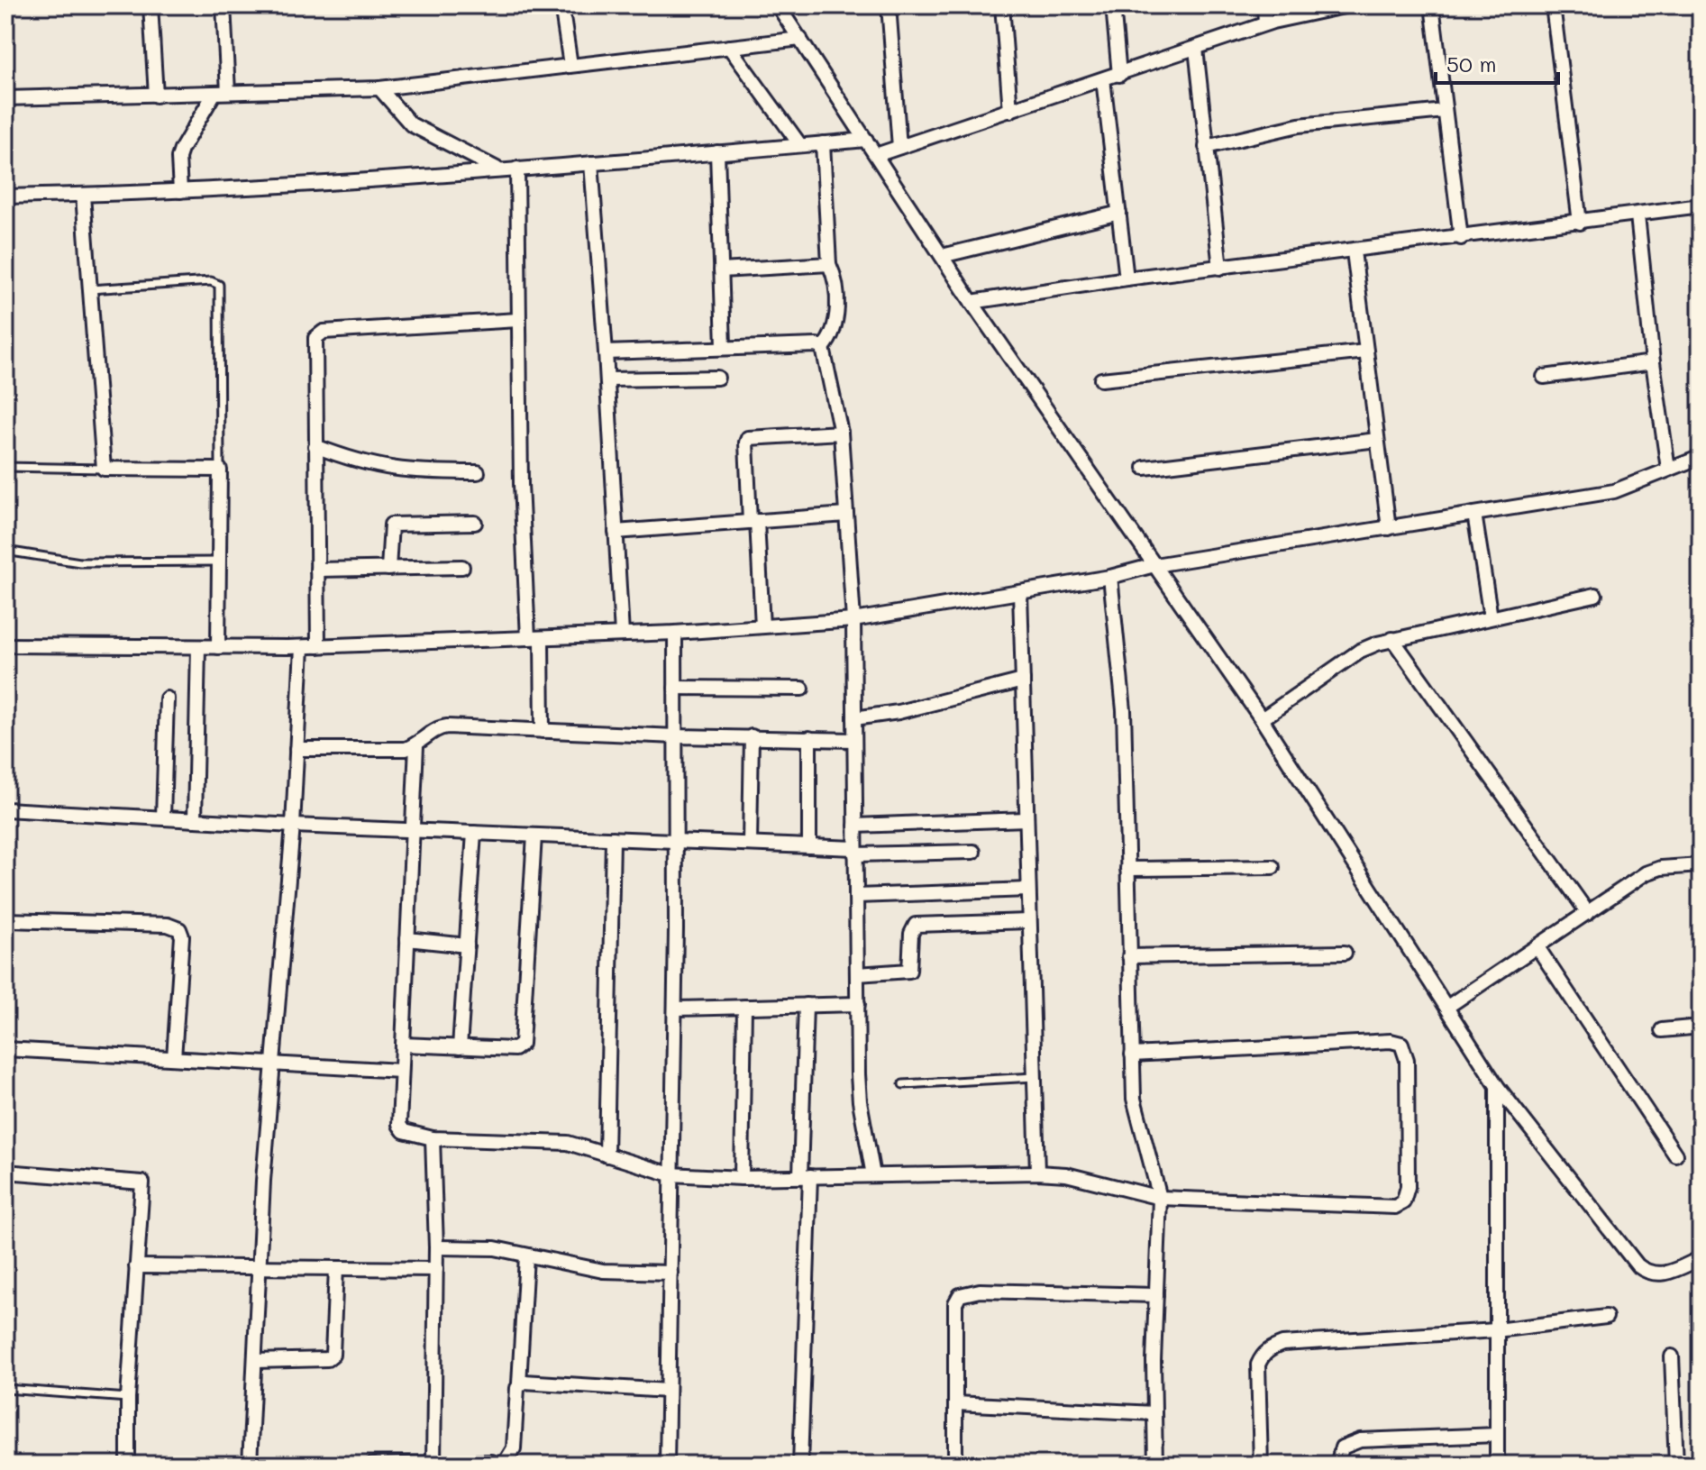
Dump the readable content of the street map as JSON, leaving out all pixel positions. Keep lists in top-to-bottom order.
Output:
{
  "scale_bar": "50 m"
}
